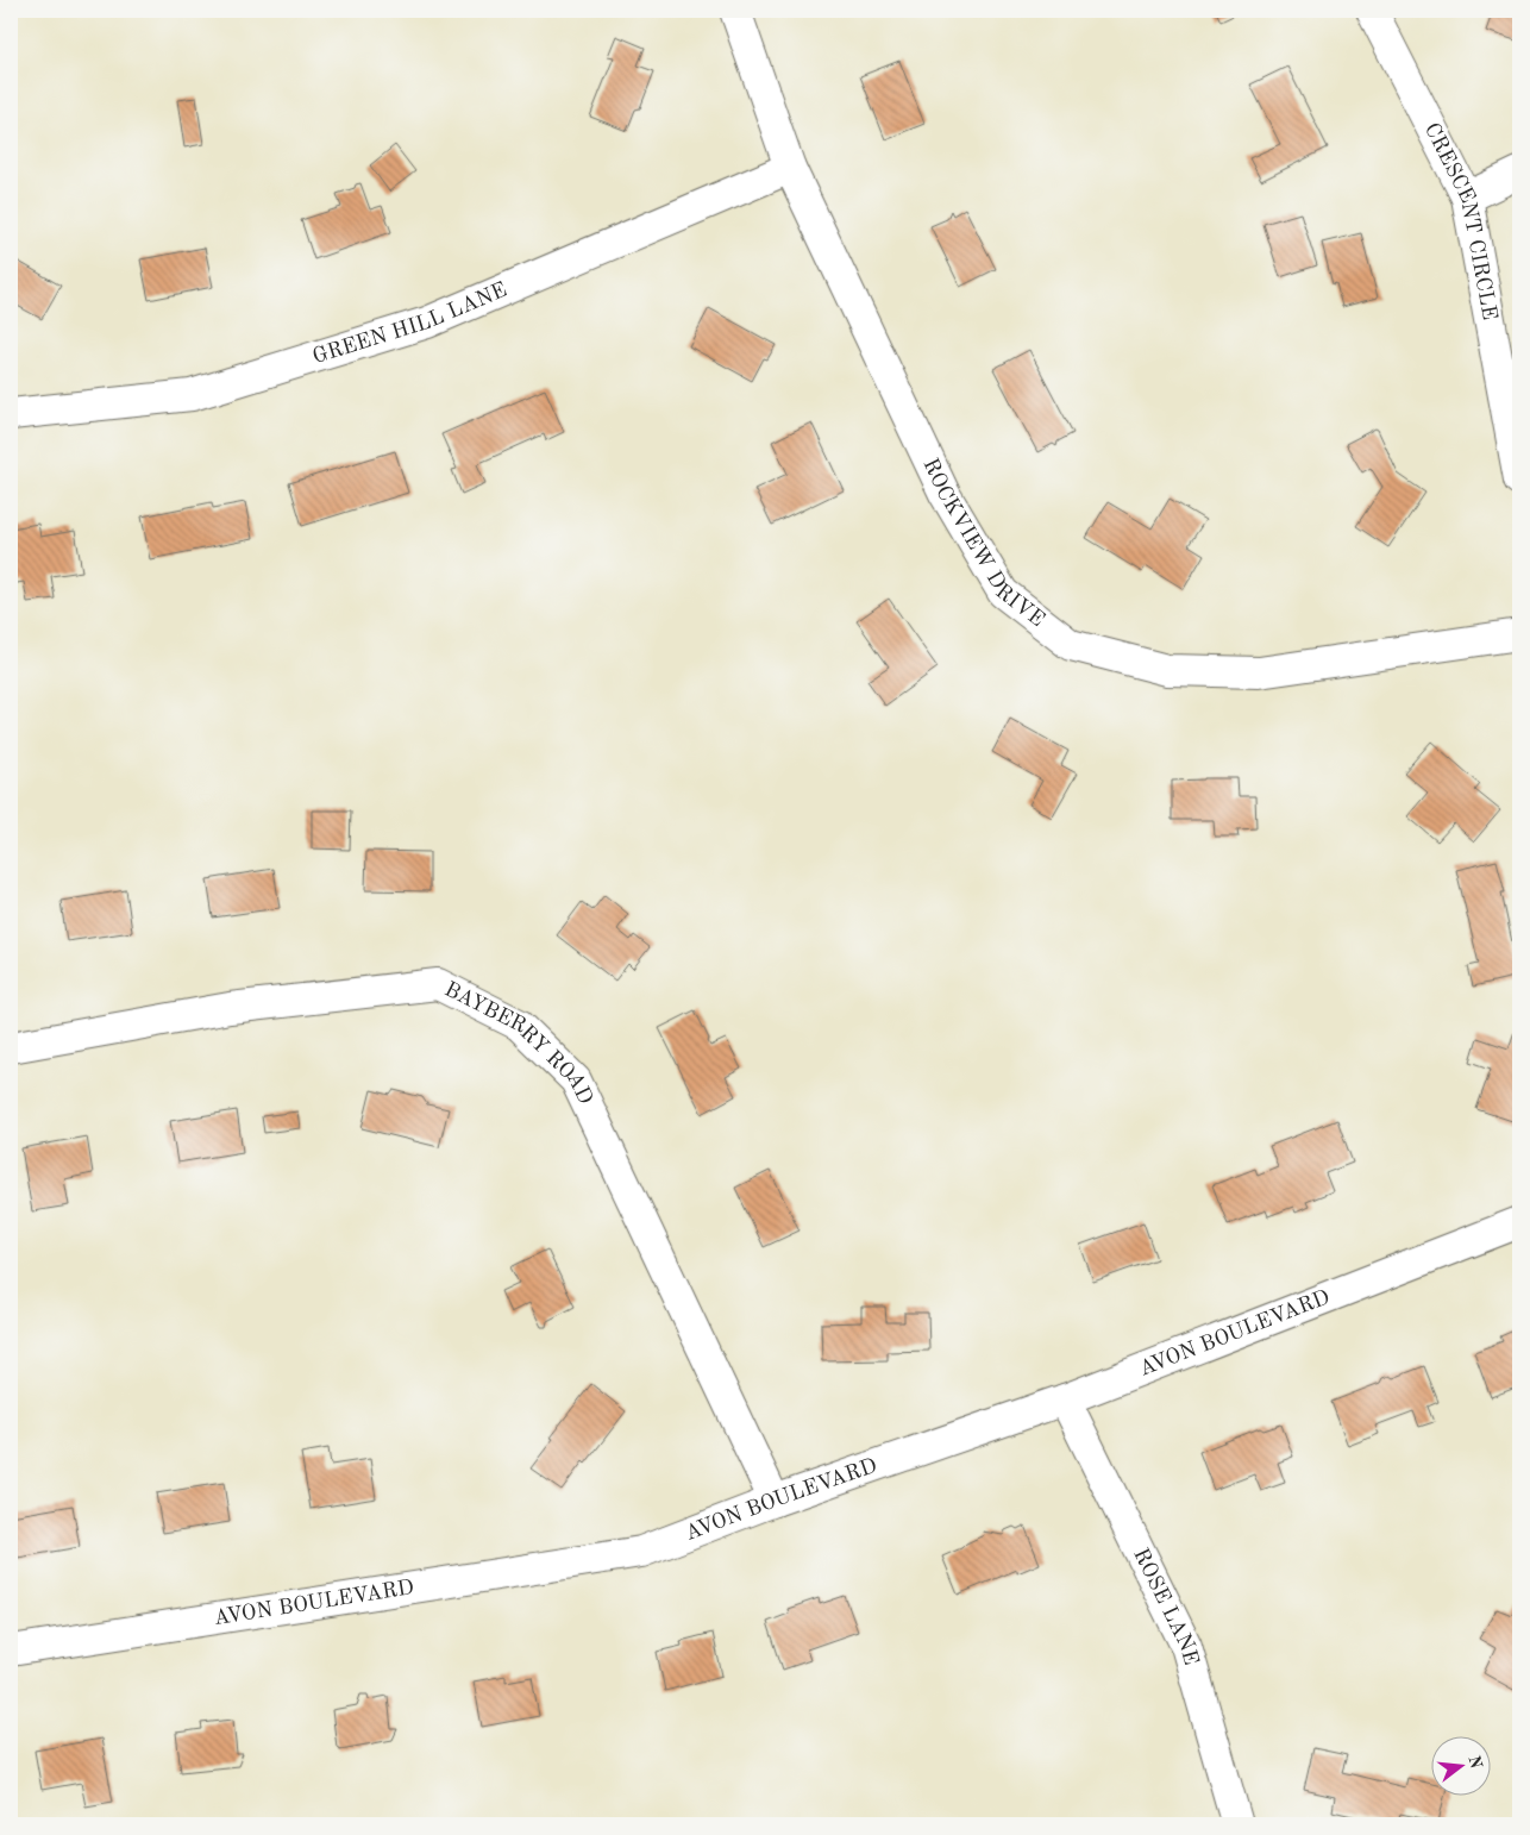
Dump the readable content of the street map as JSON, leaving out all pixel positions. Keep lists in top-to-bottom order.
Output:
{
  "streets": {
    "street": [
      "CRESCENT CIRCLE",
      "GREEN HILL LANE",
      "ROCKVIEW DRIVE",
      "BAYBERRY ROAD",
      "AVON BOULEVARD",
      "ROSE LANE"
    ]
  },
  "crossings": [
    ["GREEN HILL LANE", "ROCKVIEW DRIVE"],
    ["BAYBERRY ROAD", "AVON BOULEVARD"],
    ["AVON BOULEVARD", "ROSE LANE"]
  ],
  "north": "right"
}
